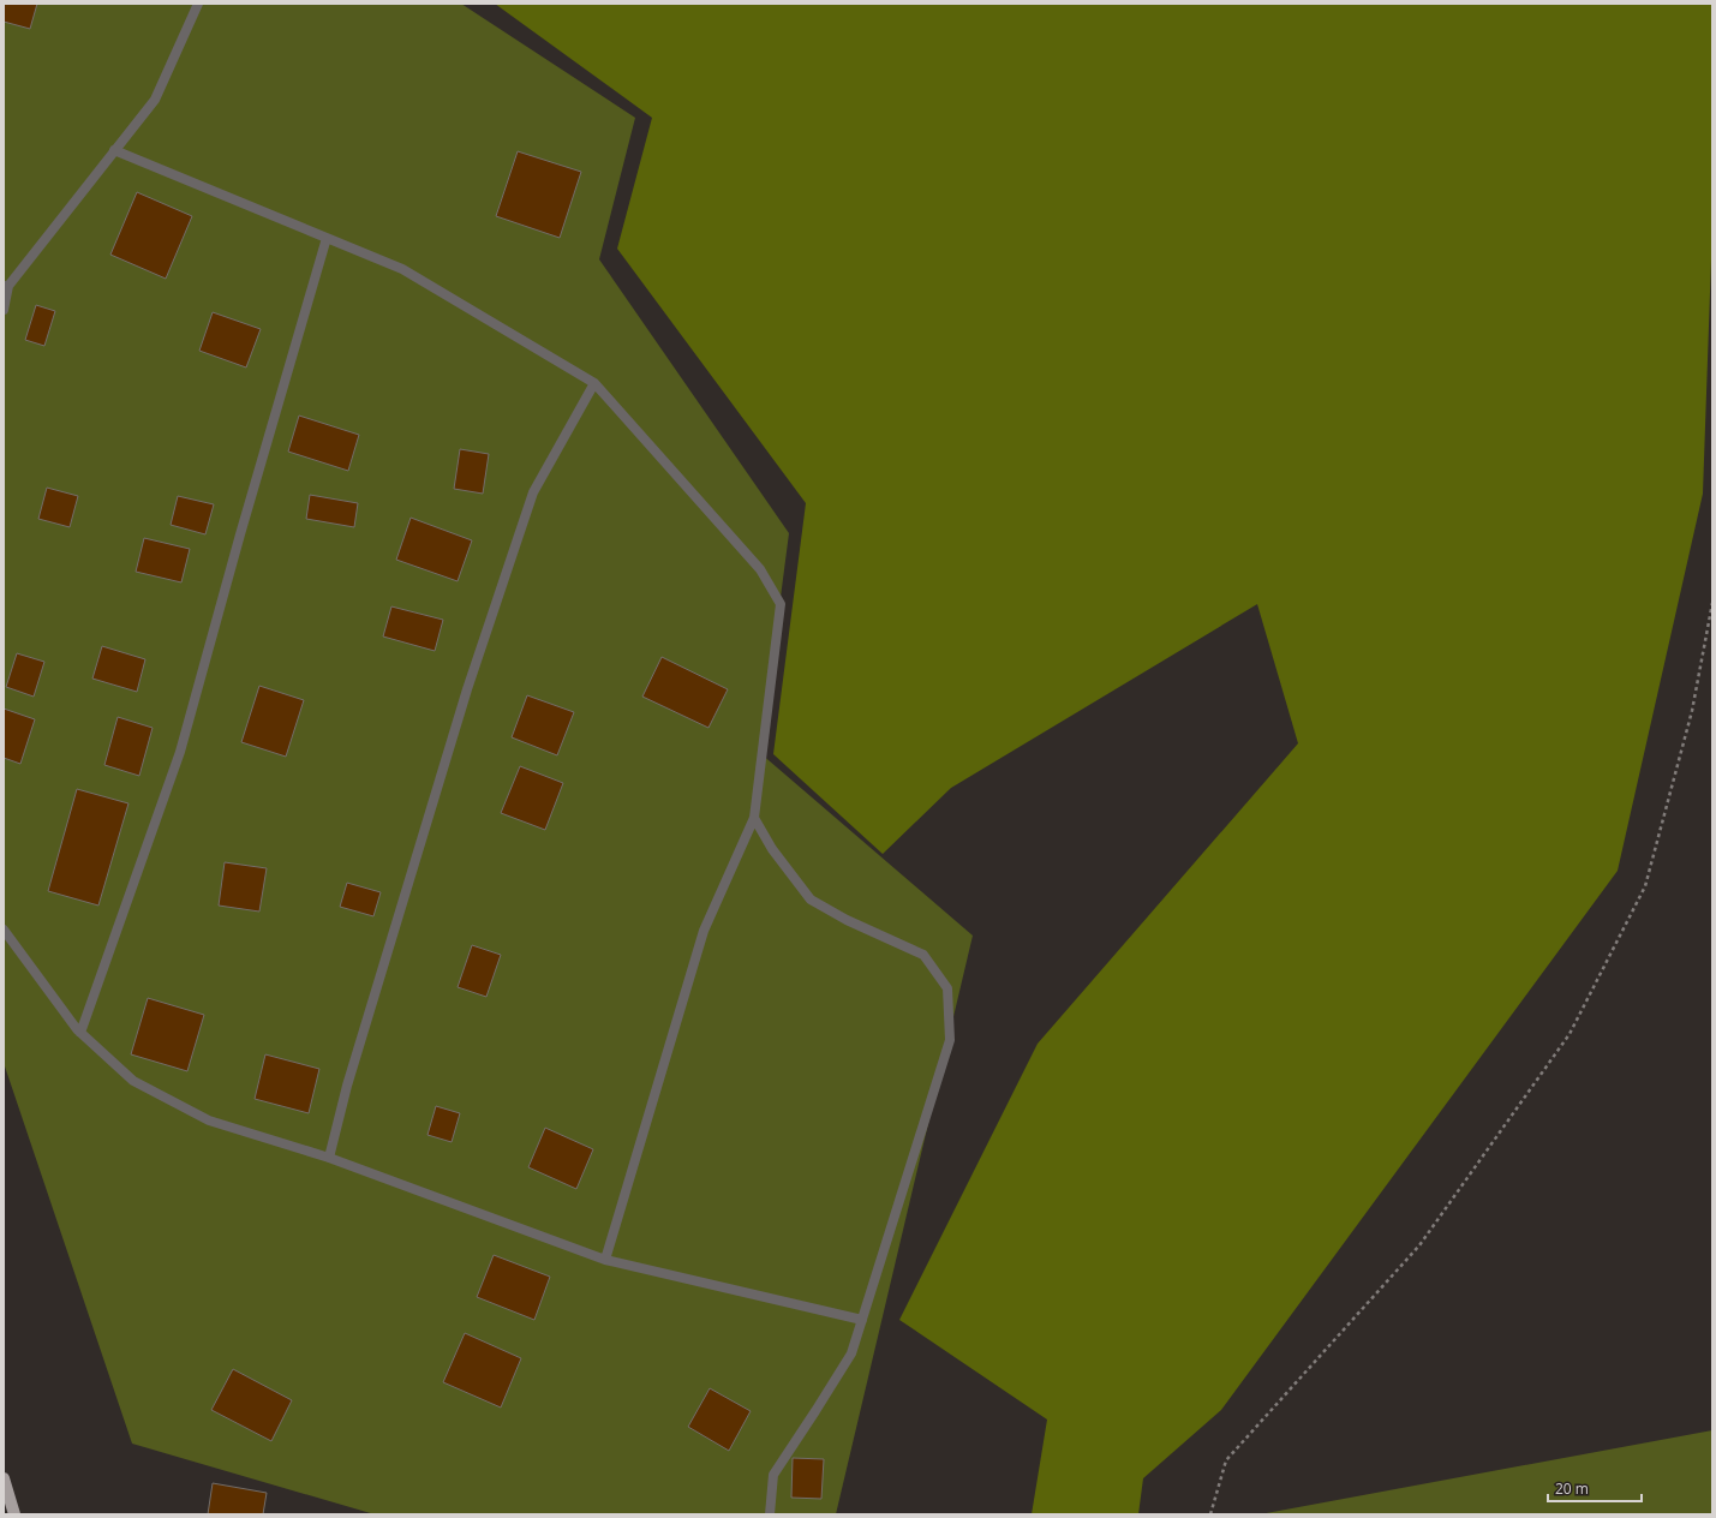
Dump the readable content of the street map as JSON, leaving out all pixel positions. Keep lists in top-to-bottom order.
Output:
{
  "scale_bar": "20 m"
}
